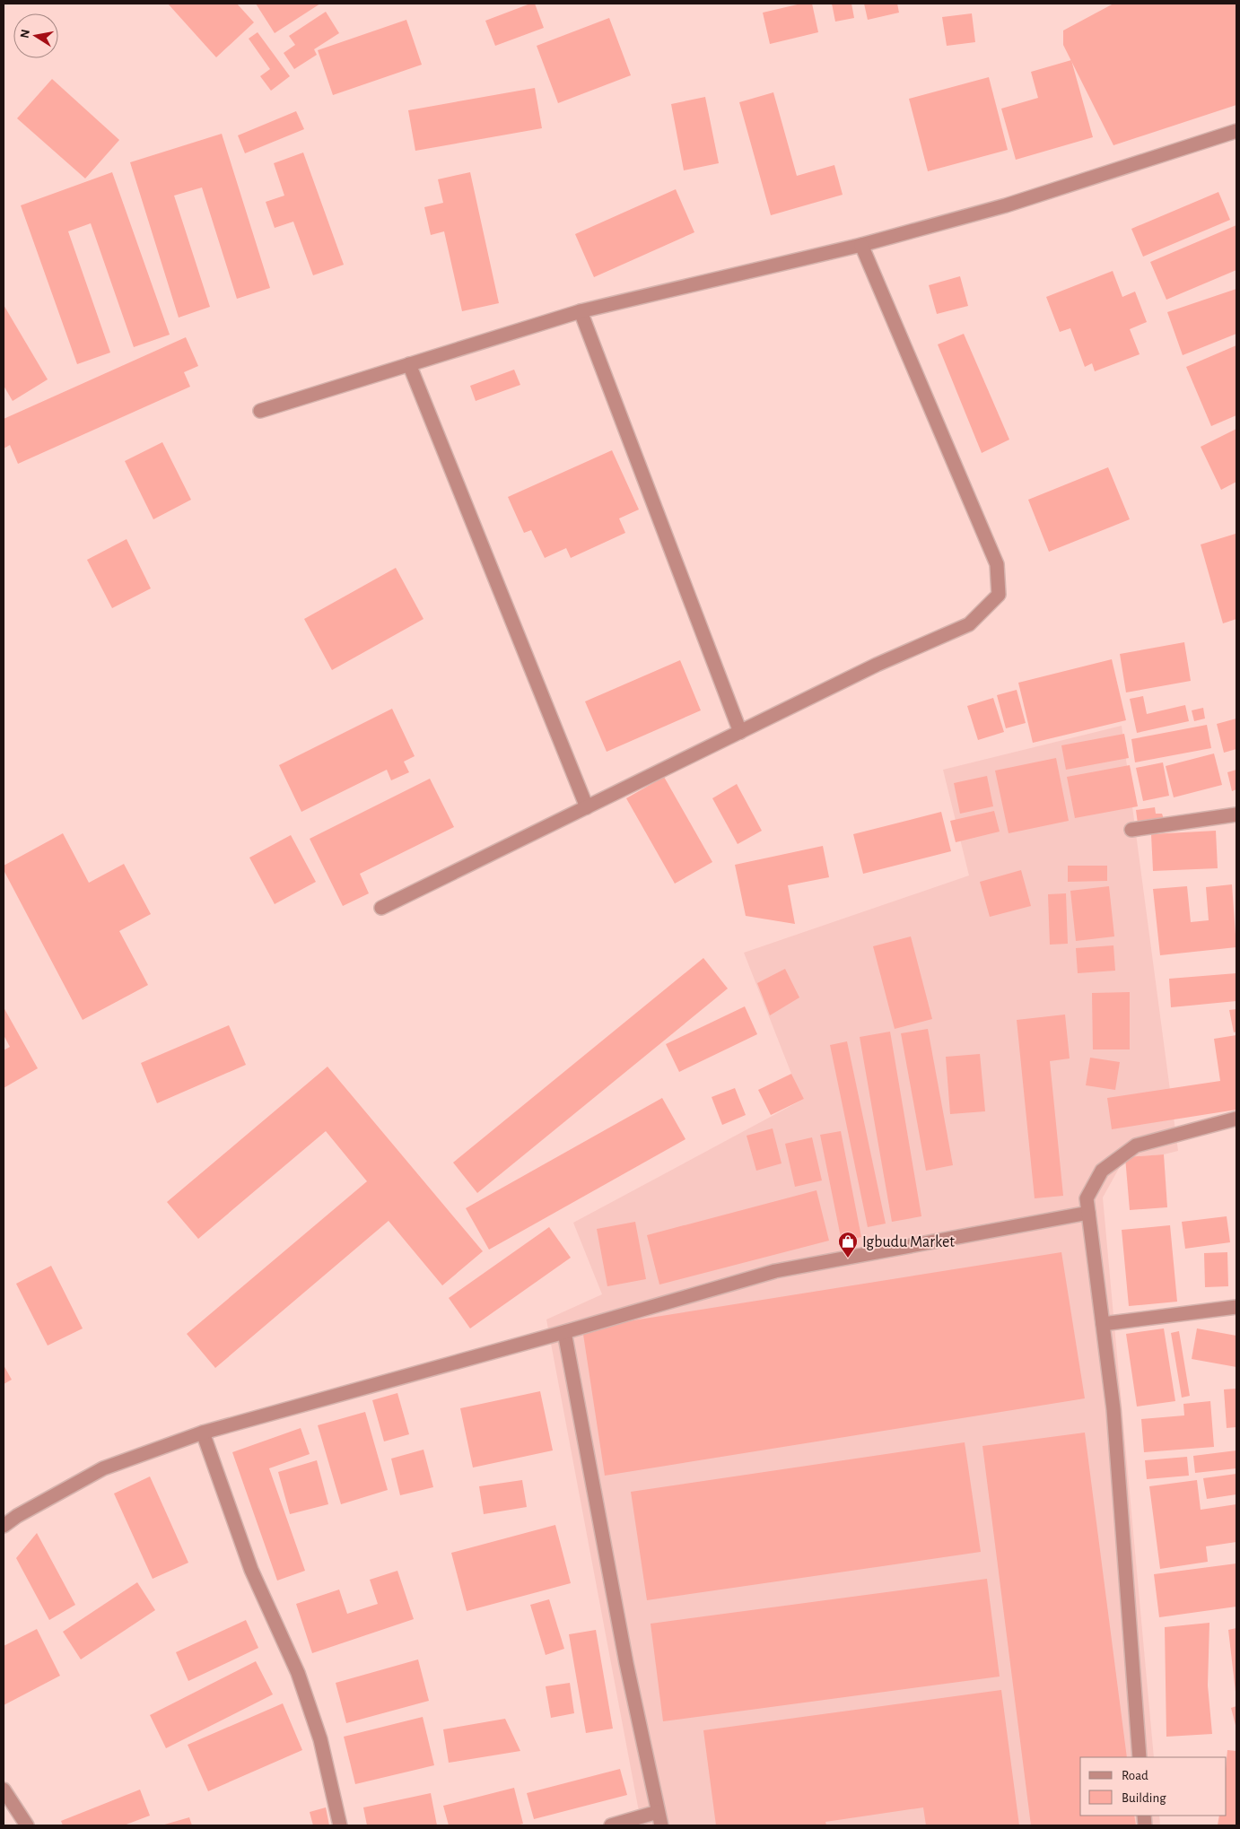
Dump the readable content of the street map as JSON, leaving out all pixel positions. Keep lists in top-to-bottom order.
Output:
{
  "places": {
    "shop": ["Igbudu Market"]
  },
  "legend": ["Road", "Building"],
  "north": "left"
}
